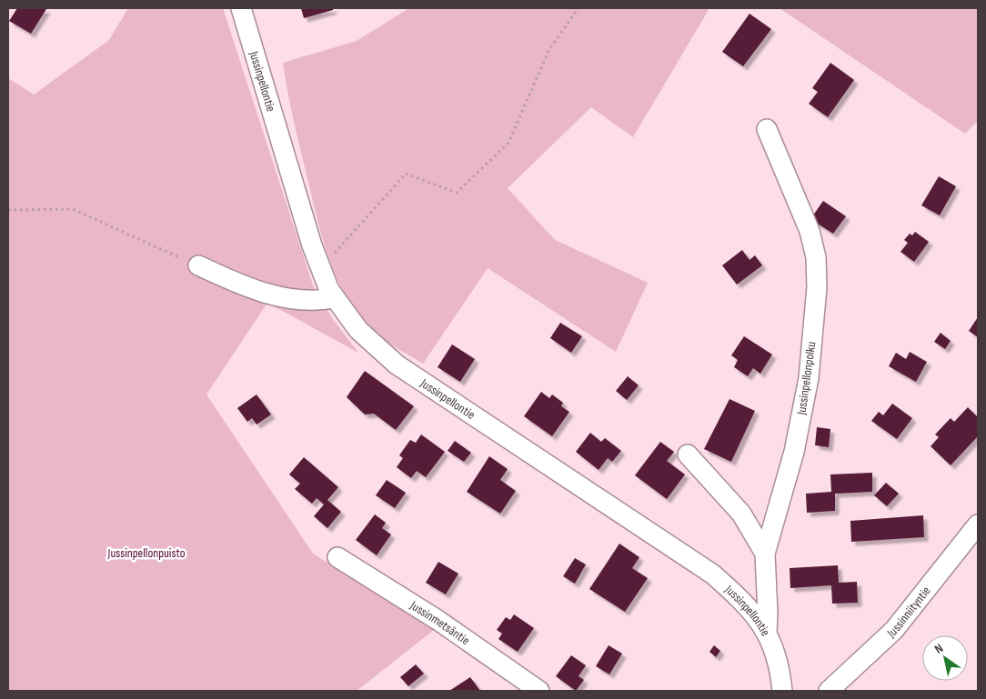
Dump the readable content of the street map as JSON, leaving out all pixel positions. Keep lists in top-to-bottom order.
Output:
{
  "streets": {
    "street": [
      "Jussinpellontie",
      "Jussinpellonpolku",
      "Jussinniityntie",
      "Jussinmetsäntie"
    ]
  },
  "crossings": [
    ["Jussinpellontie", "Jussinpellonpolku"]
  ],
  "parks": ["Jussinpellonpuisto"],
  "north": "top left"
}
